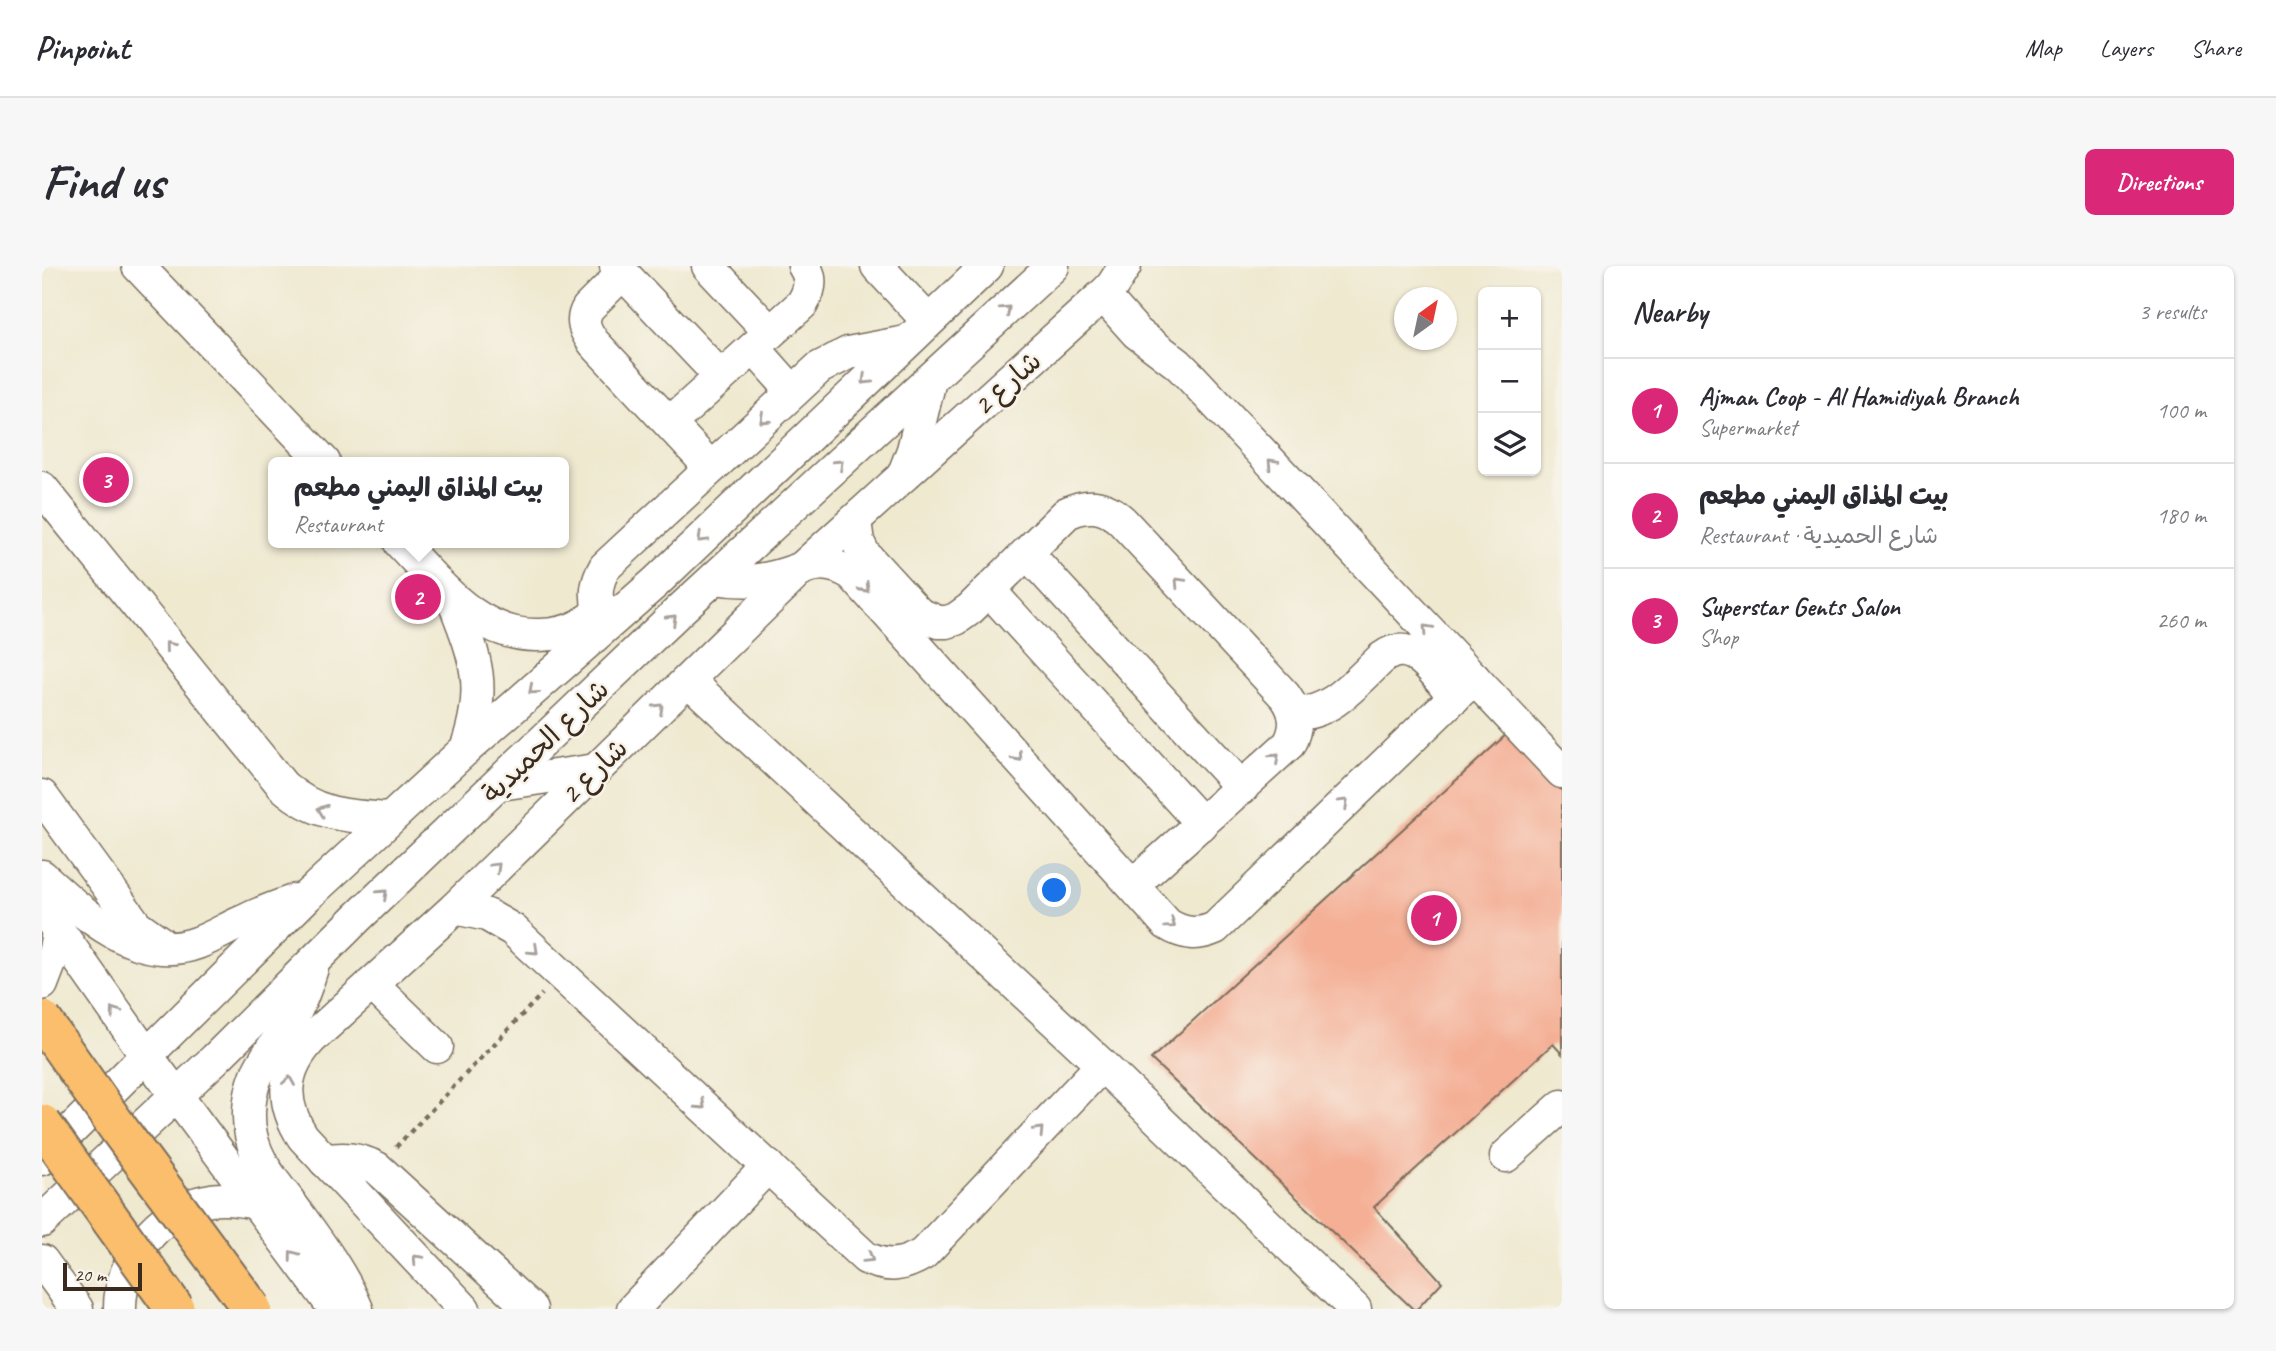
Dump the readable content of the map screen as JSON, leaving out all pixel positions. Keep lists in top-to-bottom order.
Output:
{
  "streets": {
    "street": ["شارع 2", "شارع الحميدية"]
  },
  "scale_bar": "20 m",
  "north": "top right",
  "page": {
    "header": "Pinpoint",
    "nav": ["Map", "Layers", "Share"],
    "buttons": "Directions",
    "title": "Find us",
    "heading": ["Nearby", "3 results"],
    "map_buttons": ["+", "−"],
    "list": [
      {
        "mark": "1",
        "name": "Ajman Coop - Al Hamidiyah Branch",
        "note": "Supermarket",
        "value": "100 m"
      },
      {
        "mark": "2",
        "name": "بيت المذاق اليمني مطعم",
        "note": "Restaurant · شارع الحميدية",
        "value": "180 m"
      },
      {
        "mark": "3",
        "name": "Superstar Gents Salon",
        "note": "Shop",
        "value": "260 m"
      }
    ],
    "pins": ["3", "2", "1"],
    "popup": ["بيت المذاق اليمني مطعم", "Restaurant"],
    "scale": "20 m"
  }
}
